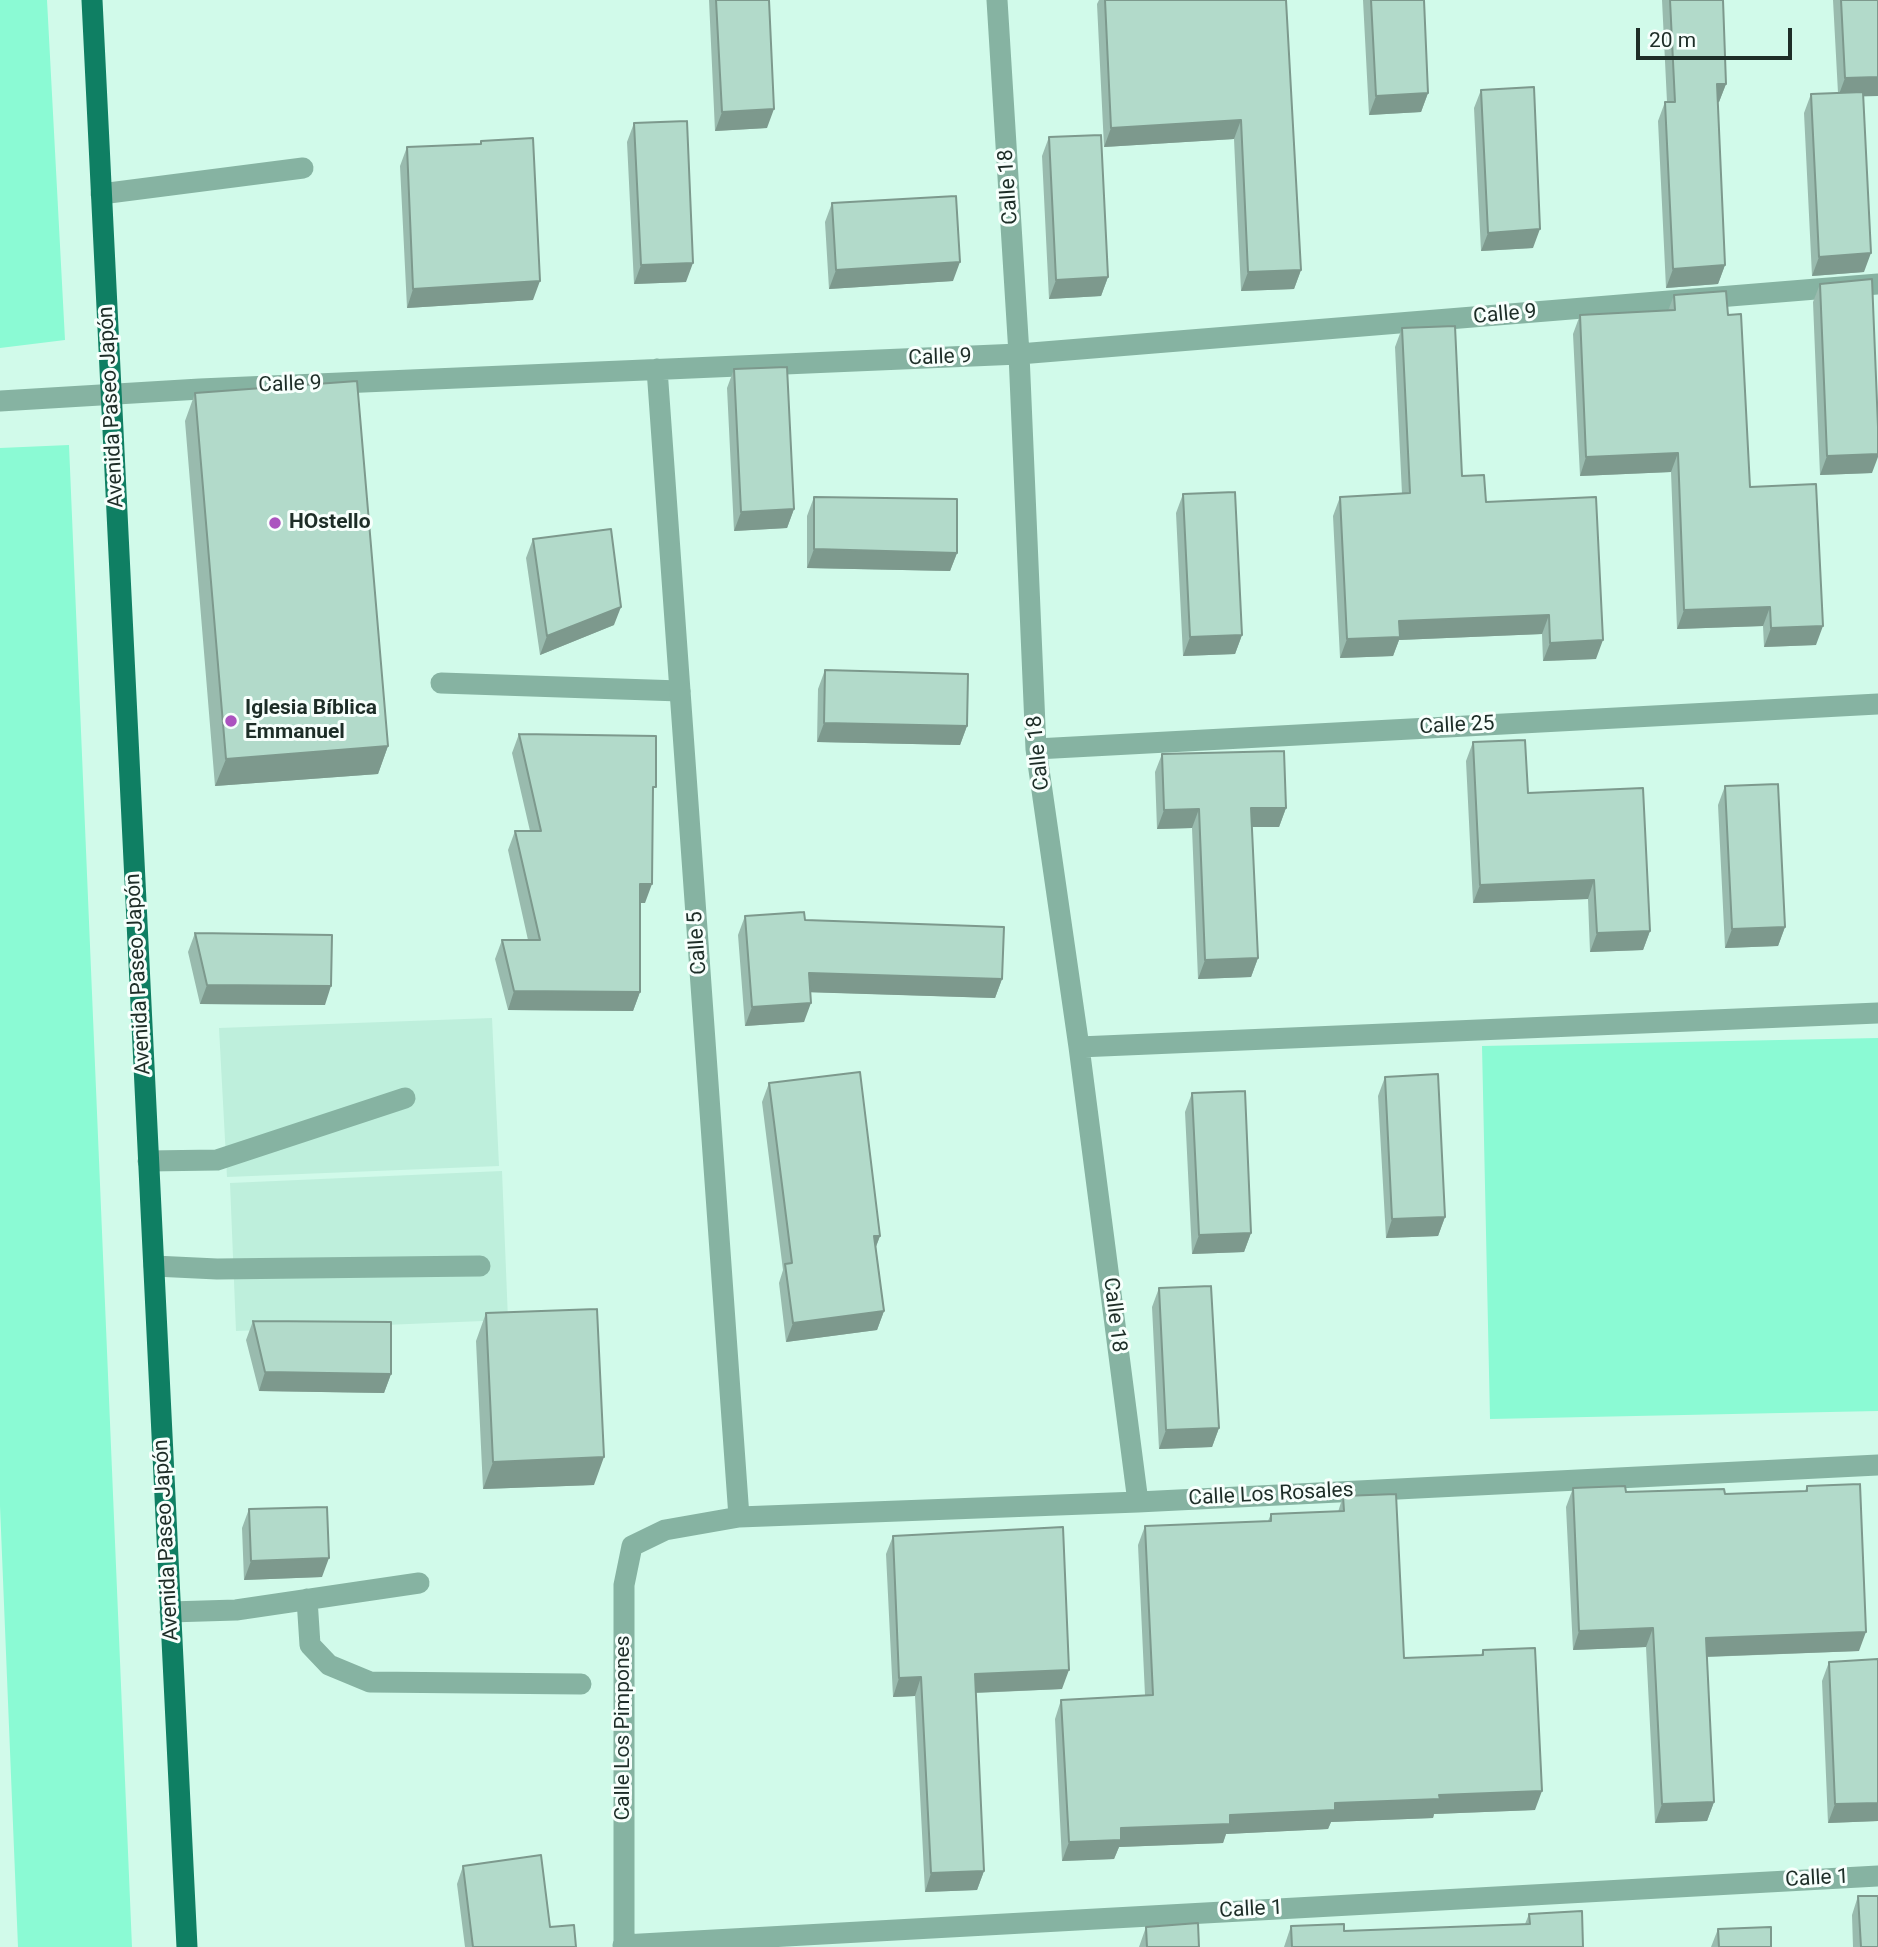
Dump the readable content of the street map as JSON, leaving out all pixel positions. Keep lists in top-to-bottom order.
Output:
{
  "streets": {
    "main road": ["Avenida Paseo Japón"],
    "street": [
      "Calle 18",
      "Calle 9",
      "Calle 25",
      "Calle 5",
      "Calle Los Rosales",
      "Calle Los Pimpones",
      "Calle 1"
    ]
  },
  "crossings": [
    ["Calle 18", "Calle 9"],
    ["Calle 18", "Calle 25"],
    ["Calle 18", "Calle Los Rosales"],
    ["Calle 9", "Avenida Paseo Japón"],
    ["Calle 9", "Calle 5"],
    ["Calle 5", "Calle Los Rosales"],
    ["Calle Los Rosales", "Calle Los Pimpones"],
    ["Calle Los Pimpones", "Calle 1"]
  ],
  "places": ["HOstello", "Iglesia Bíblica Emmanuel"],
  "scale_bar": "20 m"
}
